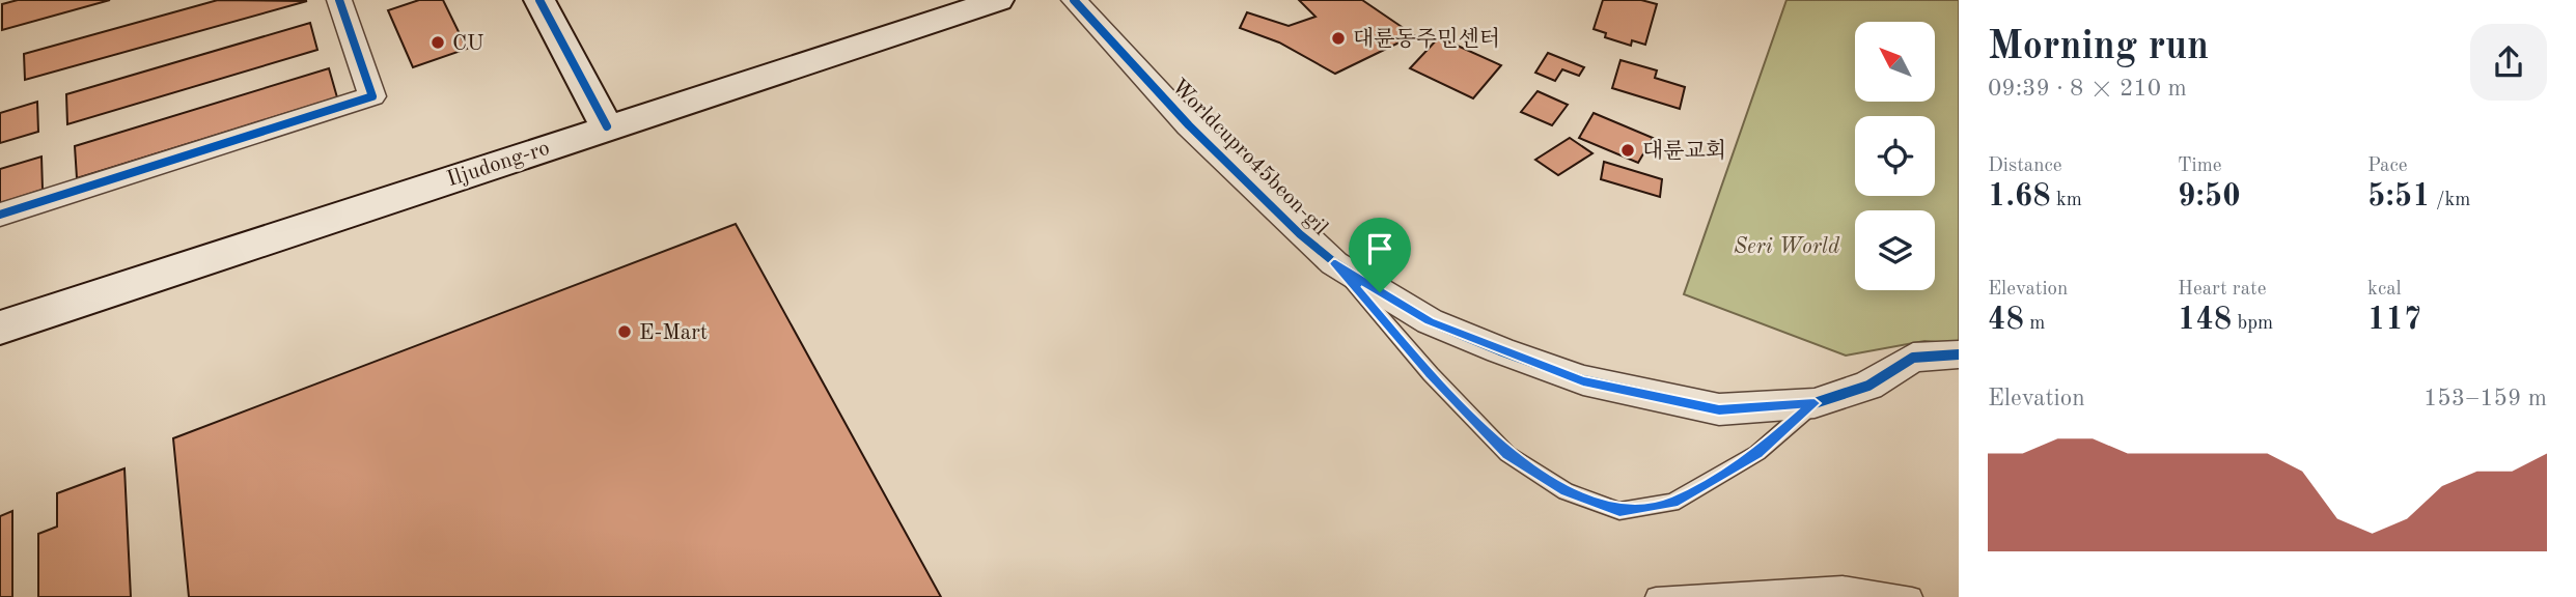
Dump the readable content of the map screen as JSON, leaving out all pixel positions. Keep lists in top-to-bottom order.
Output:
{
  "streets": {
    "main road": ["Iljudong-ro"],
    "street": ["Worldcupro45beon-gil"]
  },
  "parks": ["Seri World"],
  "places": [
    "대륜동주민센터",
    "CU",
    "대륜교회",
    "E-Mart"
  ],
  "north": "top left",
  "page": {
    "heading": ["Morning run", "09:39 · 8 × 210 m"],
    "stats": [
      ["Distance", "1.68 km"],
      ["Time", "9:50"],
      ["Pace", "5:51 /km"],
      ["Elevation", "48 m"],
      ["Heart rate", "148 bpm"],
      ["kcal", "117"]
    ],
    "chart": ["Elevation", "153–159 m"]
  }
}
